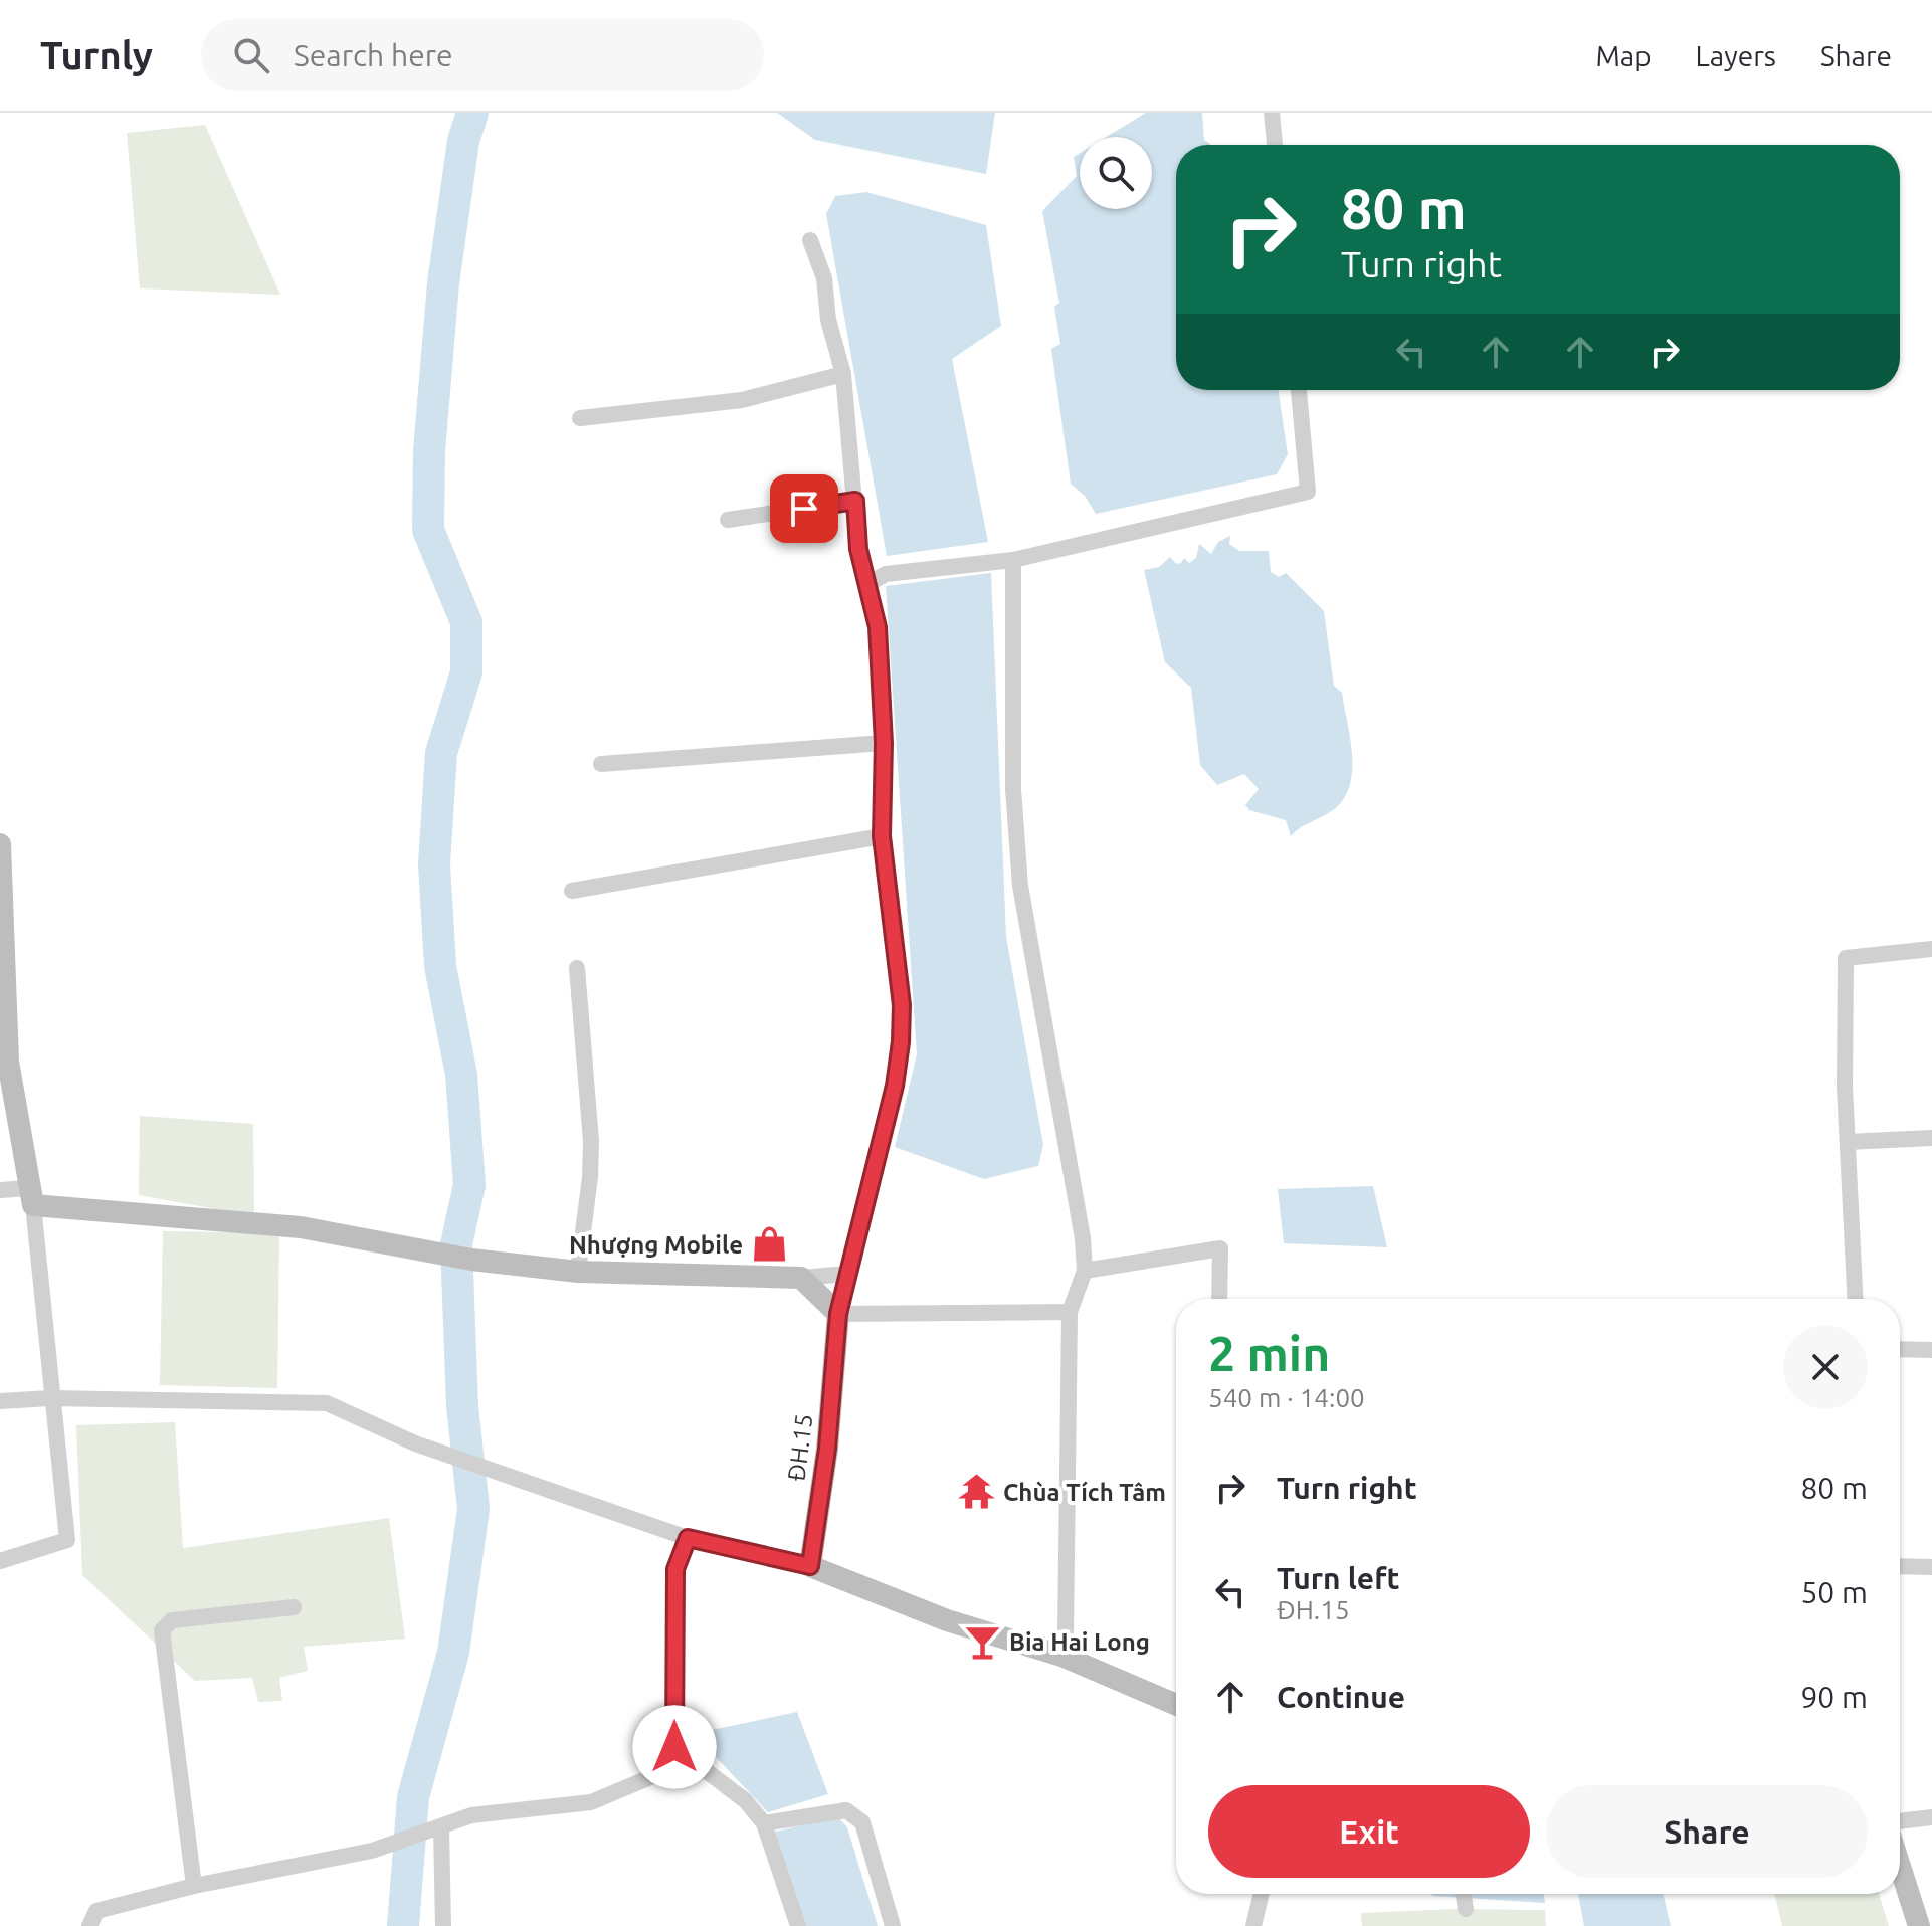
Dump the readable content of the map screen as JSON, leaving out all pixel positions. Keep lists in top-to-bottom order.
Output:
{
  "streets": {
    "main road": ["ĐH.15"]
  },
  "places": {
    "shop": ["Nhượng Mobile"],
    "temple": ["Chùa Tích Tâm"],
    "bar": ["Bia Hai Long"]
  },
  "page": {
    "header": "Turnly",
    "search": "Search here",
    "nav": ["Map", "Layers", "Share"],
    "turn": ["80 m", "Turn right"],
    "heading": ["2 min", "540 m · 14:00"],
    "list": [
      {
        "name": "Turn right",
        "value": "80 m"
      },
      {
        "name": "Turn left",
        "note": "ĐH.15",
        "value": "50 m"
      },
      {
        "name": "Continue",
        "value": "90 m"
      }
    ],
    "buttons": ["Exit", "Share"]
  }
}
